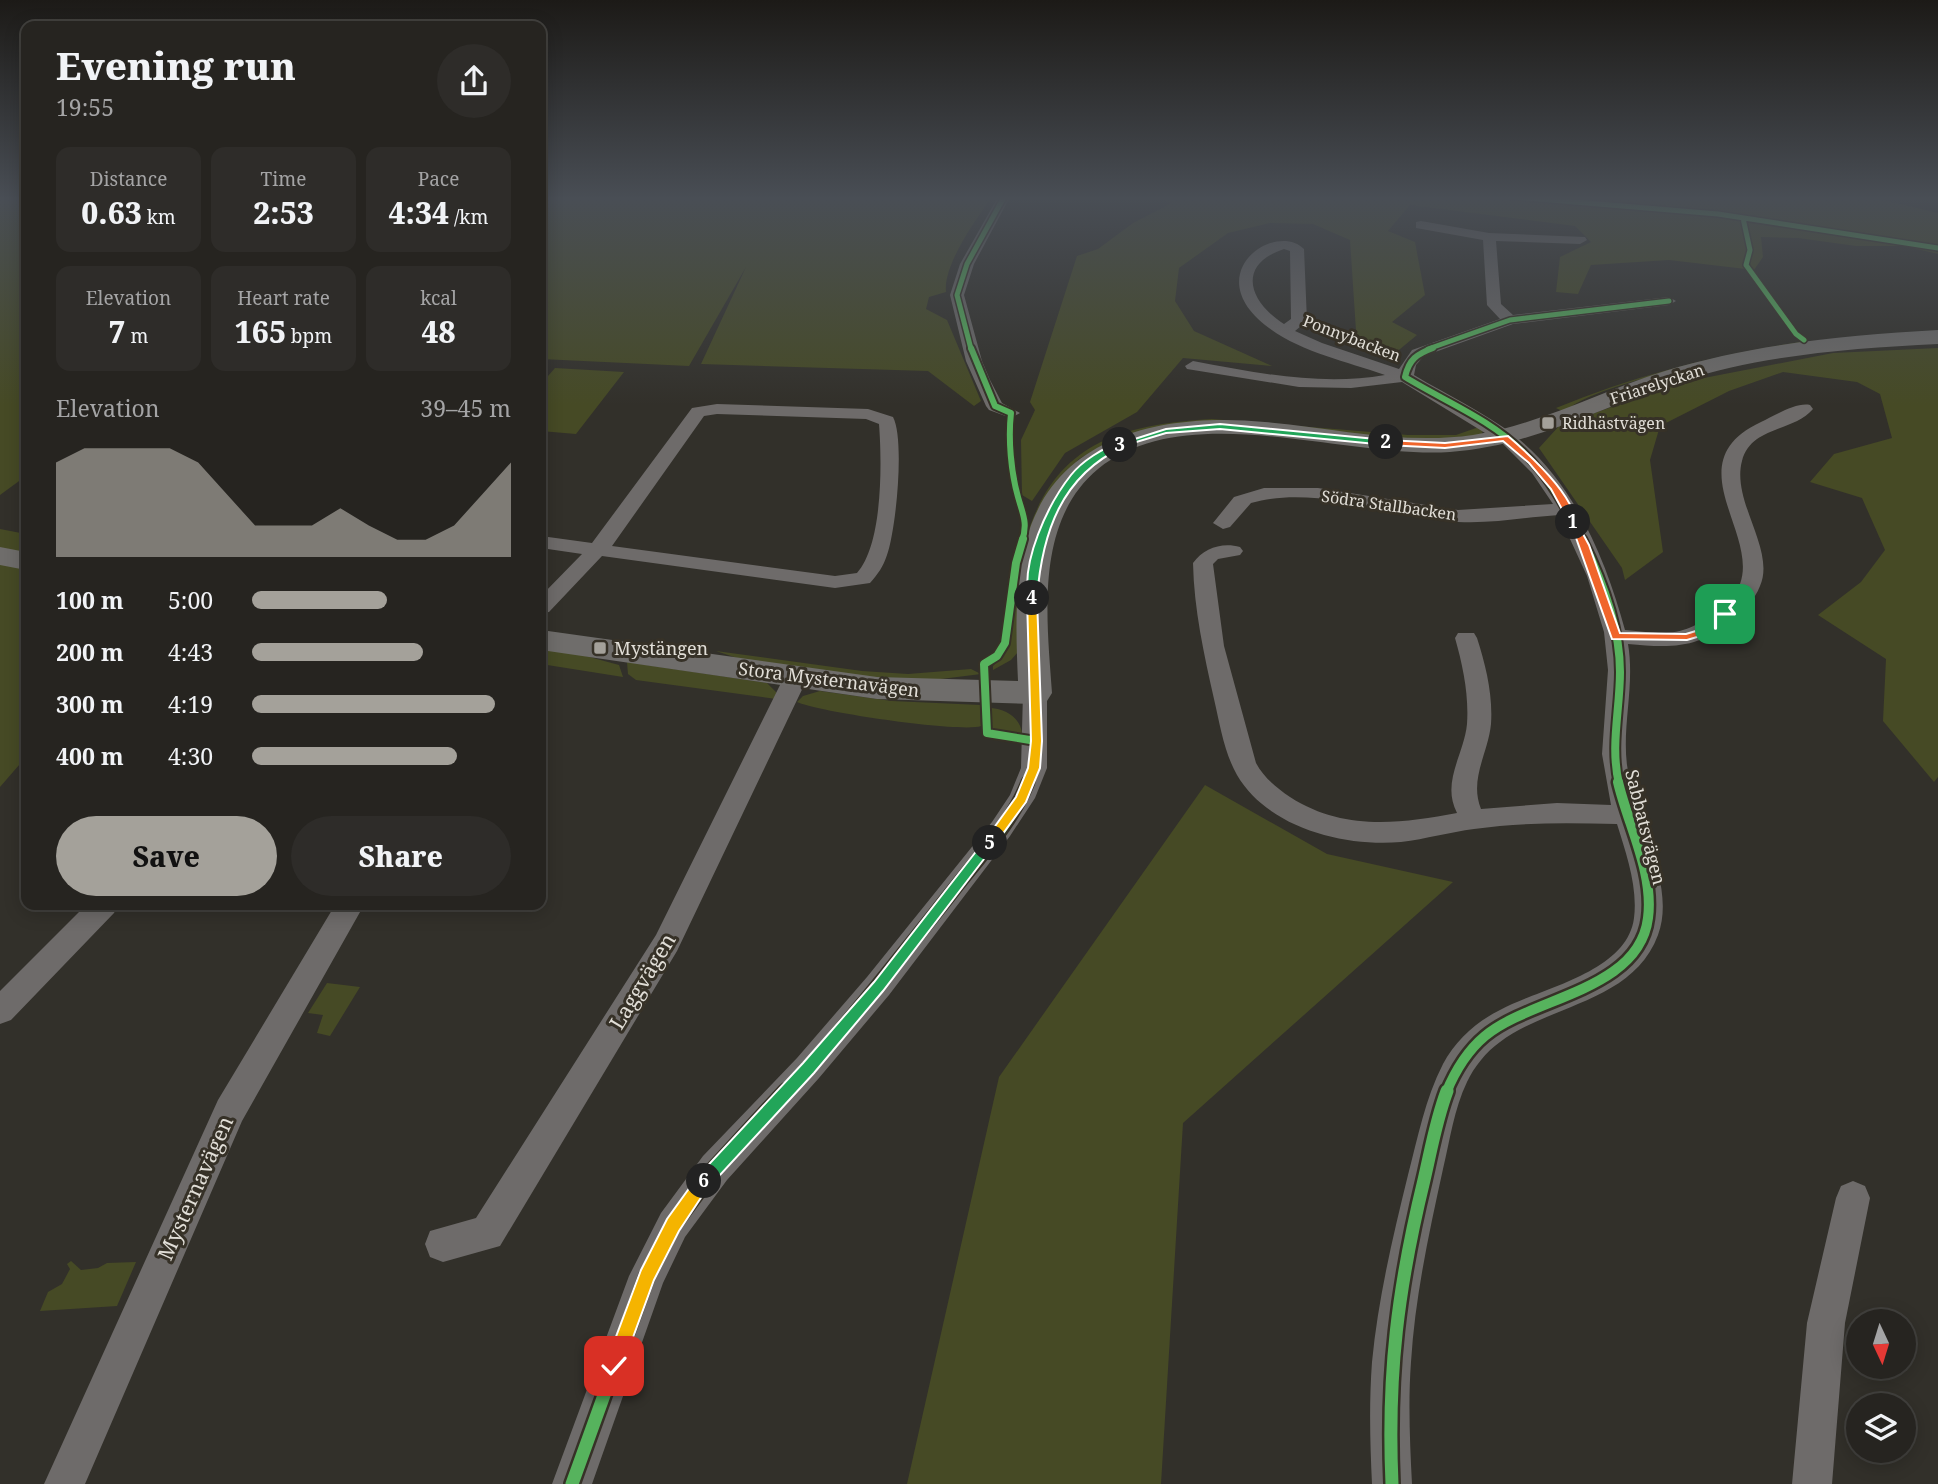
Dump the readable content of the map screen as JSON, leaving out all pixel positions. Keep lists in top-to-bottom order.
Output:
{
  "streets": {
    "street": [
      "Ponnybacken",
      "Friarelyckan",
      "Södra Stallbacken",
      "Stora Mysternavägen",
      "Sabbatsvägen",
      "Laggvägen",
      "Mysternavägen"
    ]
  },
  "crossings": [
    ["Friarelyckan", "Stora Mysternavägen"],
    ["Friarelyckan", "Sabbatsvägen"],
    ["Södra Stallbacken", "Sabbatsvägen"],
    ["Stora Mysternavägen", "Laggvägen"]
  ],
  "places": {
    "transit": ["Ridhästvägen", "Mystängen"]
  },
  "north": "bottom",
  "page": {
    "heading": ["Evening run", "19:55"],
    "stats": [
      ["Distance", "0.63 km"],
      ["Time", "2:53"],
      ["Pace", "4:34 /km"],
      ["Elevation", "7 m"],
      ["Heart rate", "165 bpm"],
      ["kcal", "48"]
    ],
    "chart": ["Elevation", "39–45 m"],
    "pins": [
      "2",
      "3",
      "1",
      "4",
      "5",
      "6"
    ],
    "list": [
      {
        "name": "100 m",
        "note": "5:00"
      },
      {
        "name": "200 m",
        "note": "4:43"
      },
      {
        "name": "300 m",
        "note": "4:19"
      },
      {
        "name": "400 m",
        "note": "4:30"
      }
    ],
    "buttons": ["Save", "Share"]
  }
}
